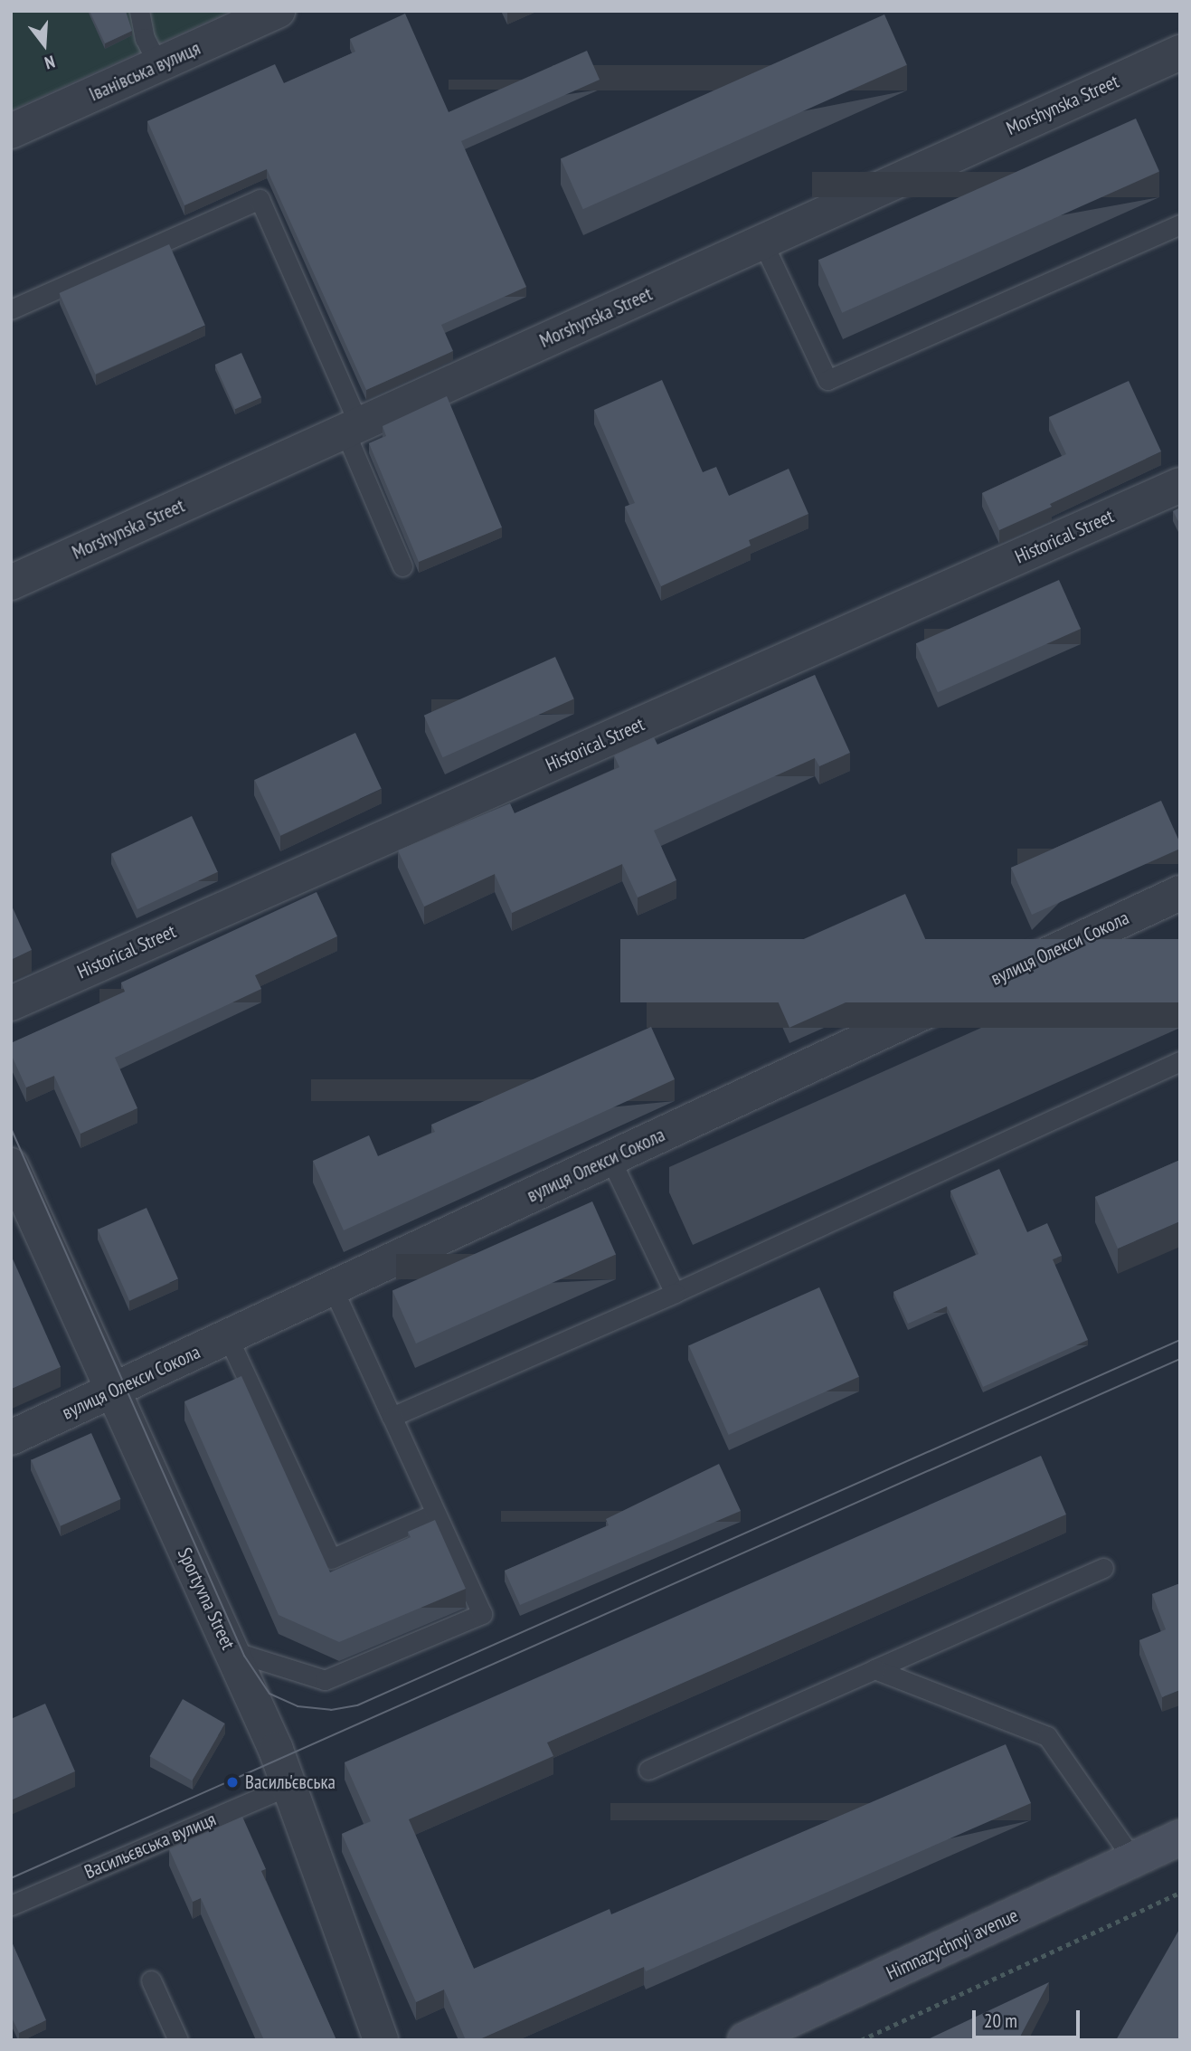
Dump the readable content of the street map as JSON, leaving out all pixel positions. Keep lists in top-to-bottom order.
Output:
{
  "streets": {
    "main road": ["Himnazychnyi avenue"],
    "street": [
      "Іванівська вулиця",
      "Morshynska Street",
      "Historical Street",
      "вулиця Олекси Сокола",
      "Sportyvna Street"
    ],
    "lane": ["Васильєвська вулиця"]
  },
  "crossings": [
    ["вулиця Олекси Сокола", "Sportyvna Street"],
    ["Sportyvna Street", "Васильєвська вулиця"]
  ],
  "places": ["Василь'євська"],
  "scale_bar": "20 m",
  "north": "bottom"
}
